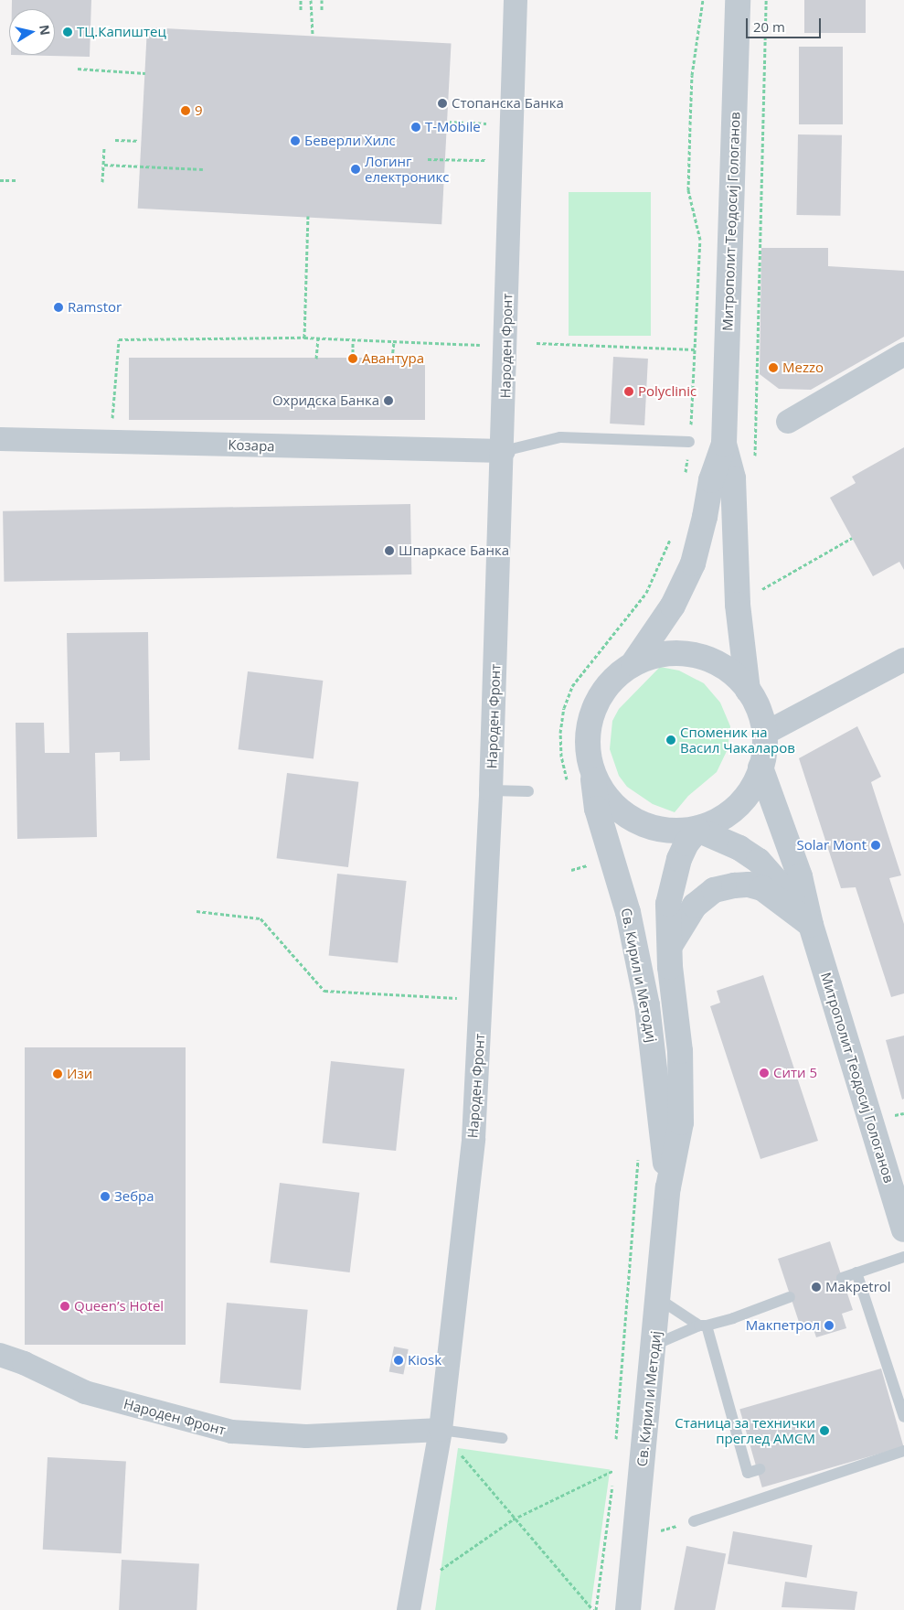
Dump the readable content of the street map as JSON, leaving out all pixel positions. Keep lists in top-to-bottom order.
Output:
{
  "streets": {
    "street": [
      "Митрополит Теодосиј Гологанов",
      "Народен Фронт",
      "Козара",
      "Св. Кирил и Методиј"
    ]
  },
  "crossings": [
    ["Митрополит Теодосиј Гологанов", "Св. Кирил и Методиј"],
    ["Народен Фронт", "Козара"]
  ],
  "places": [
    "ТЦ.Капиштец",
    "Стопанска Банка",
    "9",
    "T-Mobile",
    "Беверли Хилс",
    "Логинг електроникс",
    "Ramstor",
    "Авантура",
    "Mezzo",
    "Polyclinic",
    "Охридска Банка",
    "Шпаркасе Банка",
    "Споменик на Васил Чакаларов",
    "Solar Mont",
    "Сити 5",
    "Изи",
    "Зебра",
    "Makpetrol",
    "Queen’s Hotel",
    "Макпетрол",
    "Kiosk",
    "Станица за технички преглед АМСМ"
  ],
  "scale_bar": "20 m",
  "north": "right"
}
